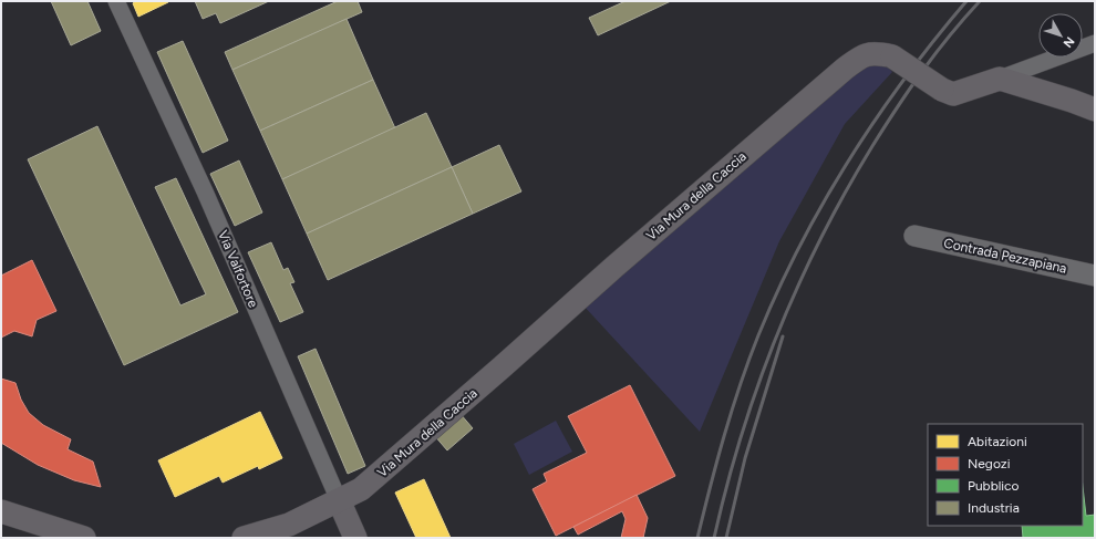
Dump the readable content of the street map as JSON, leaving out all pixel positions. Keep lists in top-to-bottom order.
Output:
{
  "streets": {
    "main road": ["Via Mura della Caccia", "Via Valfortore"],
    "street": ["Contrada Pezzapiana"]
  },
  "crossings": [
    ["Via Mura della Caccia", "Via Valfortore"]
  ],
  "legend": [
    "Abitazioni",
    "Negozi",
    "Pubblico",
    "Industria"
  ],
  "north": "bottom right"
}
